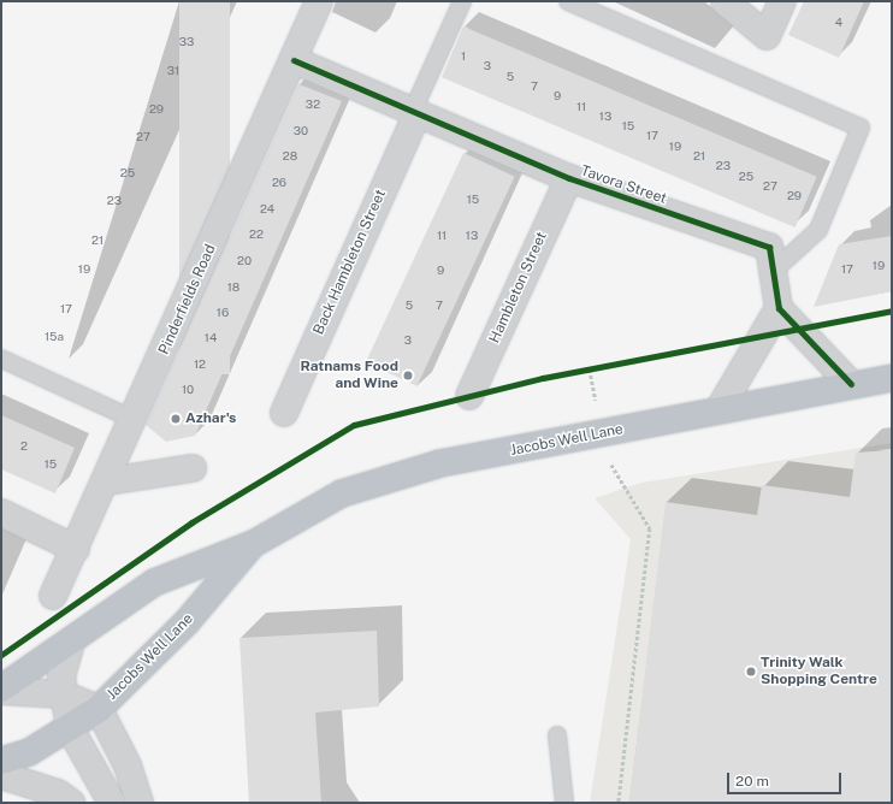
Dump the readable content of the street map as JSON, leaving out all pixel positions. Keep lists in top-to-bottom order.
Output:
{
  "streets": {
    "highway": ["Jacobs Well Lane"],
    "street": [
      "Tavora Street",
      "Back Hambleton Street",
      "Hambleton Street",
      "Pinderfields Road"
    ]
  },
  "crossings": [
    ["Tavora Street", "Back Hambleton Street"],
    ["Tavora Street", "Hambleton Street"],
    ["Tavora Street", "Pinderfields Road"]
  ],
  "places": ["Ratnams Food and Wine", "Azhar's", "Trinity Walk Shopping Centre"],
  "house_numbers": [
    "4",
    "33",
    "1",
    "3",
    "31",
    "5",
    "7",
    "9",
    "32",
    "11",
    "29",
    "13",
    "15",
    "30",
    "17",
    "27",
    "19",
    "28",
    "21",
    "23",
    "25",
    "25",
    "26",
    "27",
    "29",
    "15",
    "23",
    "24",
    "22",
    "11",
    "13",
    "21",
    "20",
    "19",
    "19",
    "17",
    "9",
    "18",
    "5",
    "7",
    "17",
    "16",
    "15a",
    "14",
    "3",
    "12",
    "10",
    "2",
    "15"
  ],
  "scale_bar": "20 m"
}
